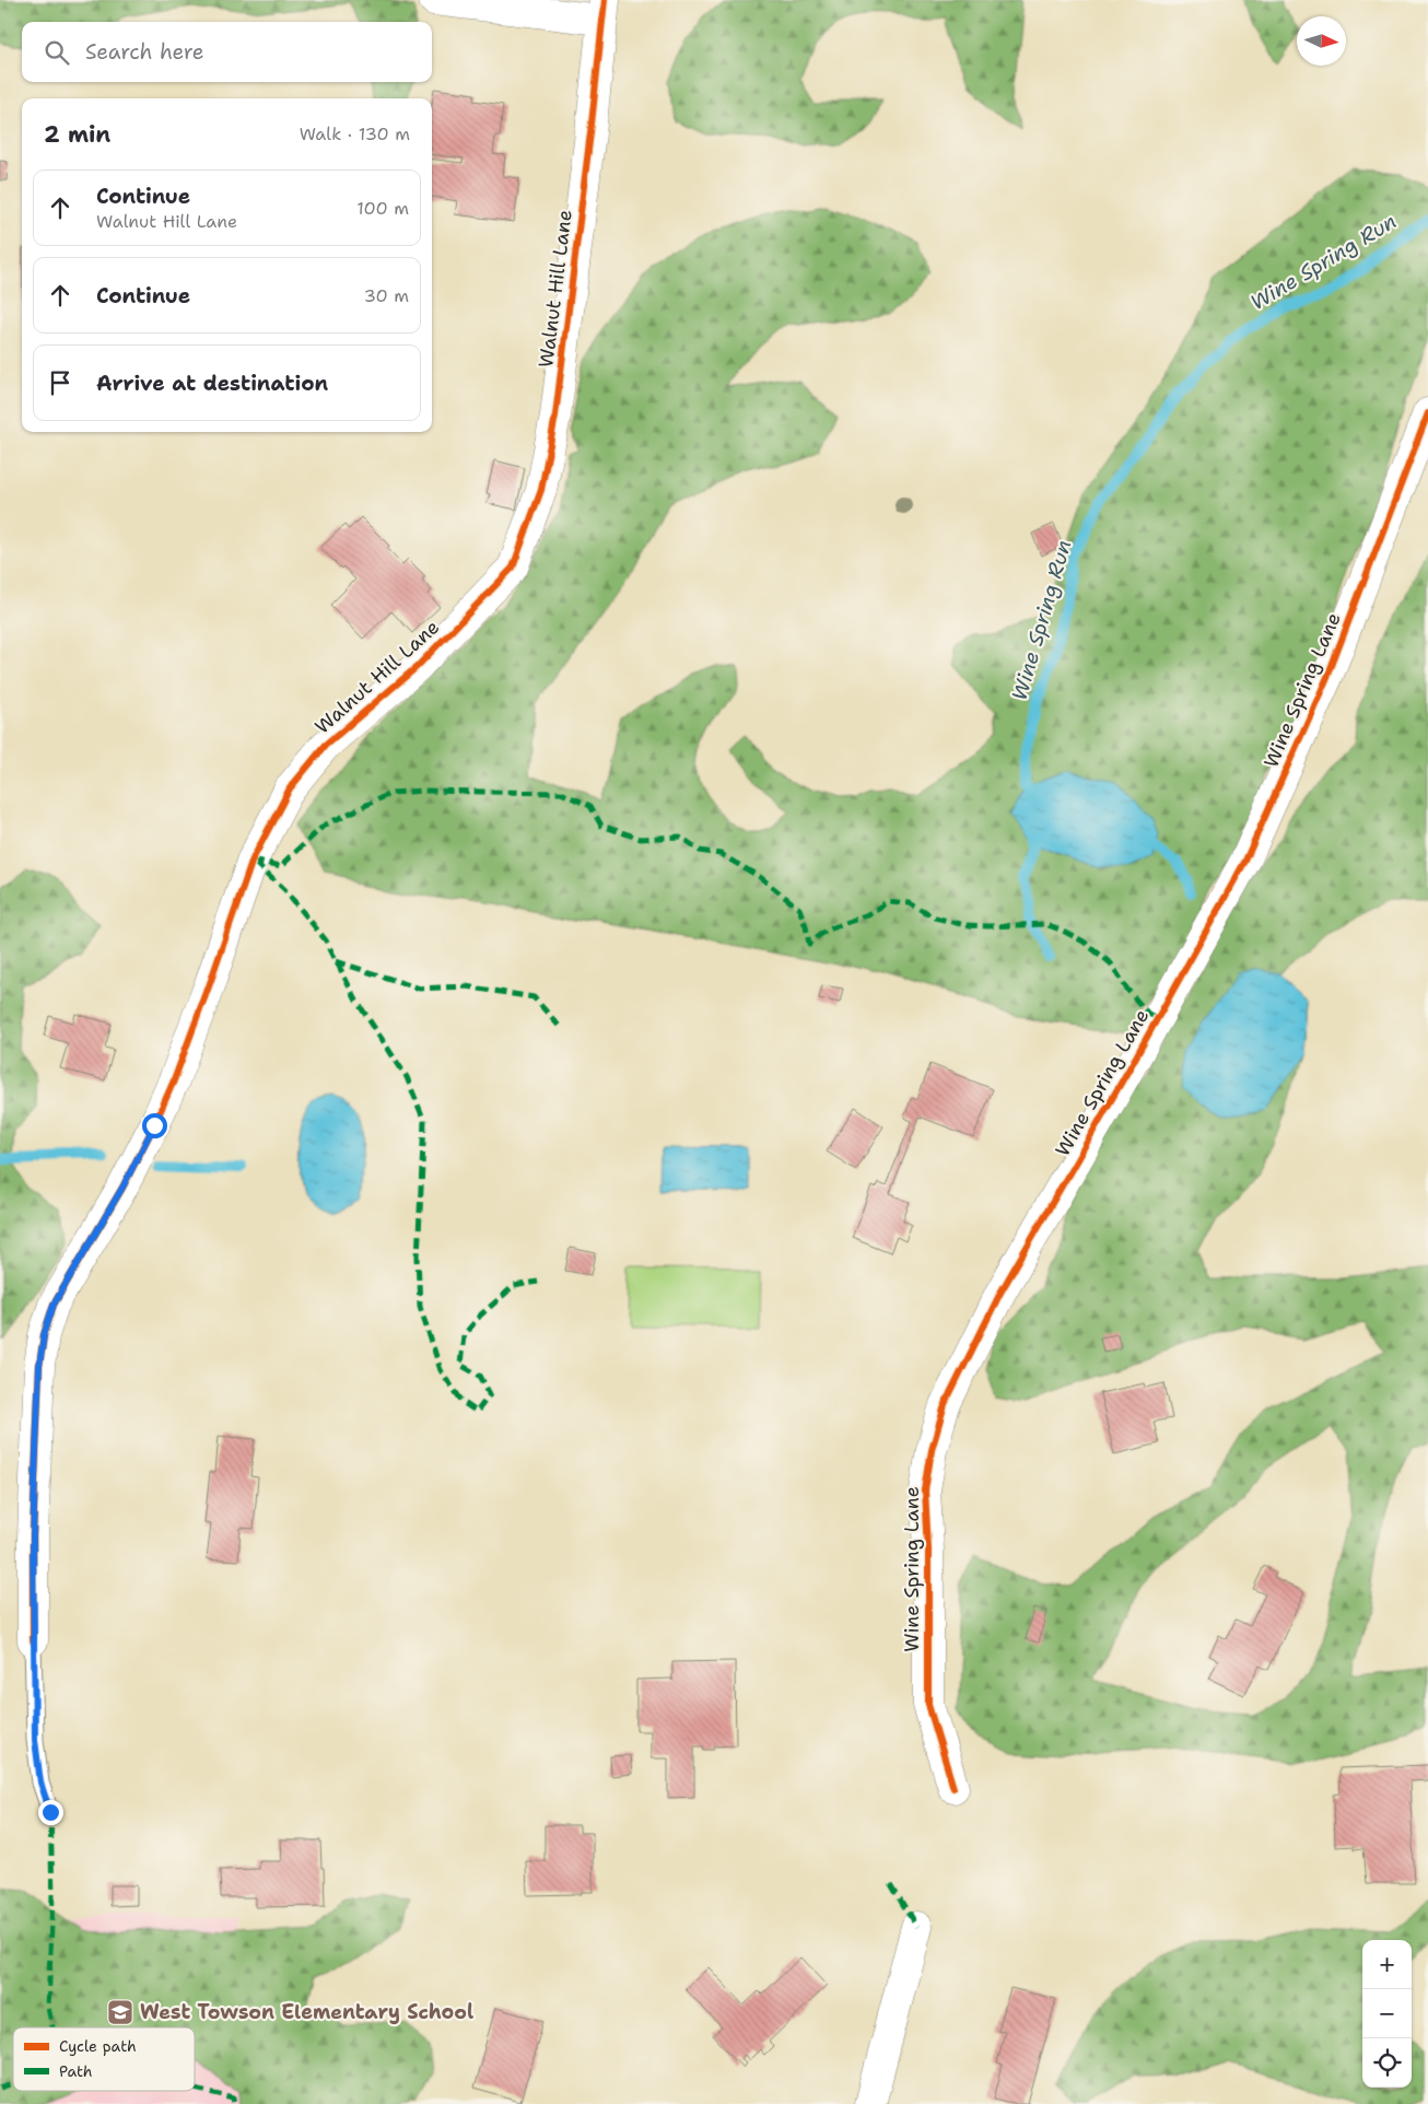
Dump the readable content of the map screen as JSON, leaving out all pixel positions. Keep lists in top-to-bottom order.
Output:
{
  "streets": {
    "street": ["Walnut Hill Lane", "Wine Spring Lane"]
  },
  "water": ["Wine Spring Run"],
  "places": {
    "school or university": ["West Towson Elementary School"]
  },
  "legend": ["Cycle path", "Path"],
  "north": "right",
  "page": {
    "search": "Search here",
    "heading": ["2 min", "Walk · 130 m"],
    "list": [
      ["Continue", "Walnut Hill Lane", "100 m"],
      ["Continue", "30 m"],
      "Arrive at destination"
    ],
    "map_buttons": ["+", "−"]
  }
}
